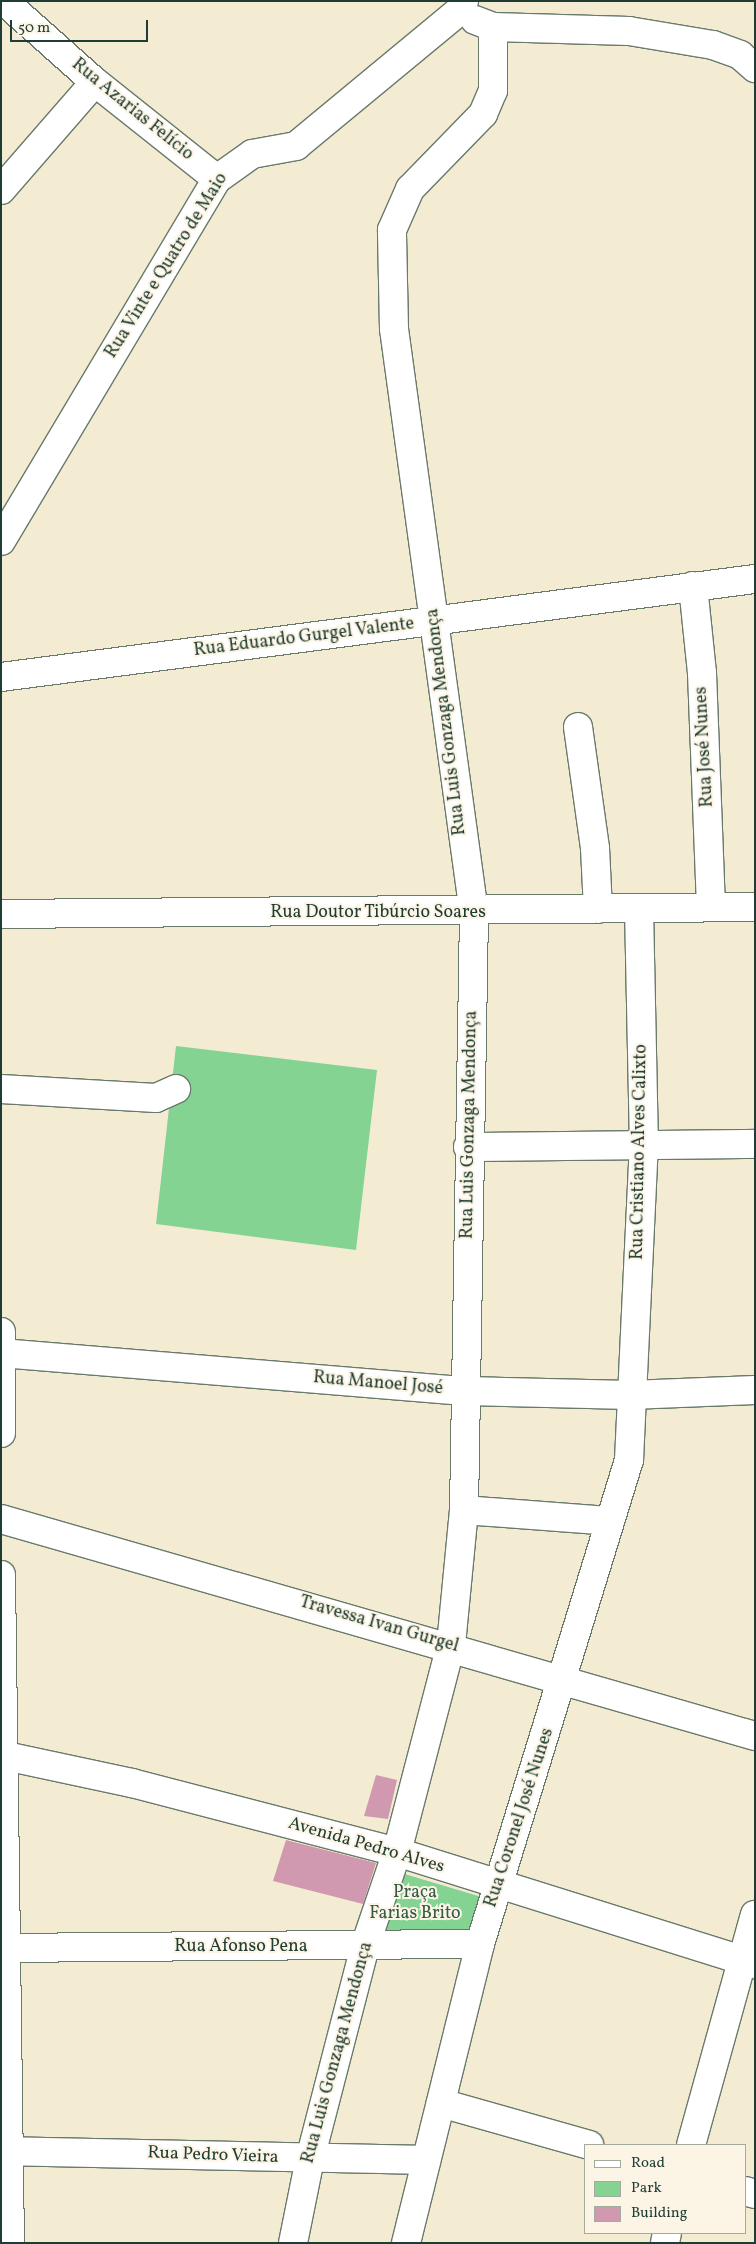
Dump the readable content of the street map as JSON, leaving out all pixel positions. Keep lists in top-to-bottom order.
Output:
{
  "streets": {
    "street": [
      "Rua Azarias Felício",
      "Rua Vinte e Quatro de Maio",
      "Rua Eduardo Gurgel Valente",
      "Rua Luis Gonzaga Mendonça",
      "Rua José Nunes",
      "Rua Doutor Tibúrcio Soares",
      "Rua Cristiano Alves Calixto",
      "Rua Manoel José",
      "Travessa Ivan Gurgel",
      "Rua Coronel José Nunes",
      "Avenida Pedro Alves",
      "Rua Afonso Pena",
      "Rua Pedro Vieira"
    ]
  },
  "crossings": [
    ["Rua Azarias Felício", "Rua Vinte e Quatro de Maio"],
    ["Rua Eduardo Gurgel Valente", "Rua Luis Gonzaga Mendonça"],
    ["Rua Eduardo Gurgel Valente", "Rua José Nunes"],
    ["Rua Luis Gonzaga Mendonça", "Rua Doutor Tibúrcio Soares"],
    ["Rua Luis Gonzaga Mendonça", "Rua Manoel José"],
    ["Rua Luis Gonzaga Mendonça", "Travessa Ivan Gurgel"],
    ["Rua Luis Gonzaga Mendonça", "Avenida Pedro Alves"],
    ["Rua Luis Gonzaga Mendonça", "Rua Afonso Pena"],
    ["Rua Luis Gonzaga Mendonça", "Rua Pedro Vieira"],
    ["Rua José Nunes", "Rua Doutor Tibúrcio Soares"],
    ["Rua Doutor Tibúrcio Soares", "Rua Cristiano Alves Calixto"],
    ["Rua Cristiano Alves Calixto", "Rua Manoel José"],
    ["Rua Cristiano Alves Calixto", "Rua Coronel José Nunes"],
    ["Rua Manoel José", "Rua Coronel José Nunes"],
    ["Travessa Ivan Gurgel", "Rua Coronel José Nunes"],
    ["Rua Coronel José Nunes", "Avenida Pedro Alves"],
    ["Rua Coronel José Nunes", "Rua Afonso Pena"],
    ["Rua Coronel José Nunes", "Rua Pedro Vieira"]
  ],
  "parks": ["Praça Farias Brito"],
  "legend": ["Road", "Park", "Building"],
  "scale_bar": "50 m"
}
